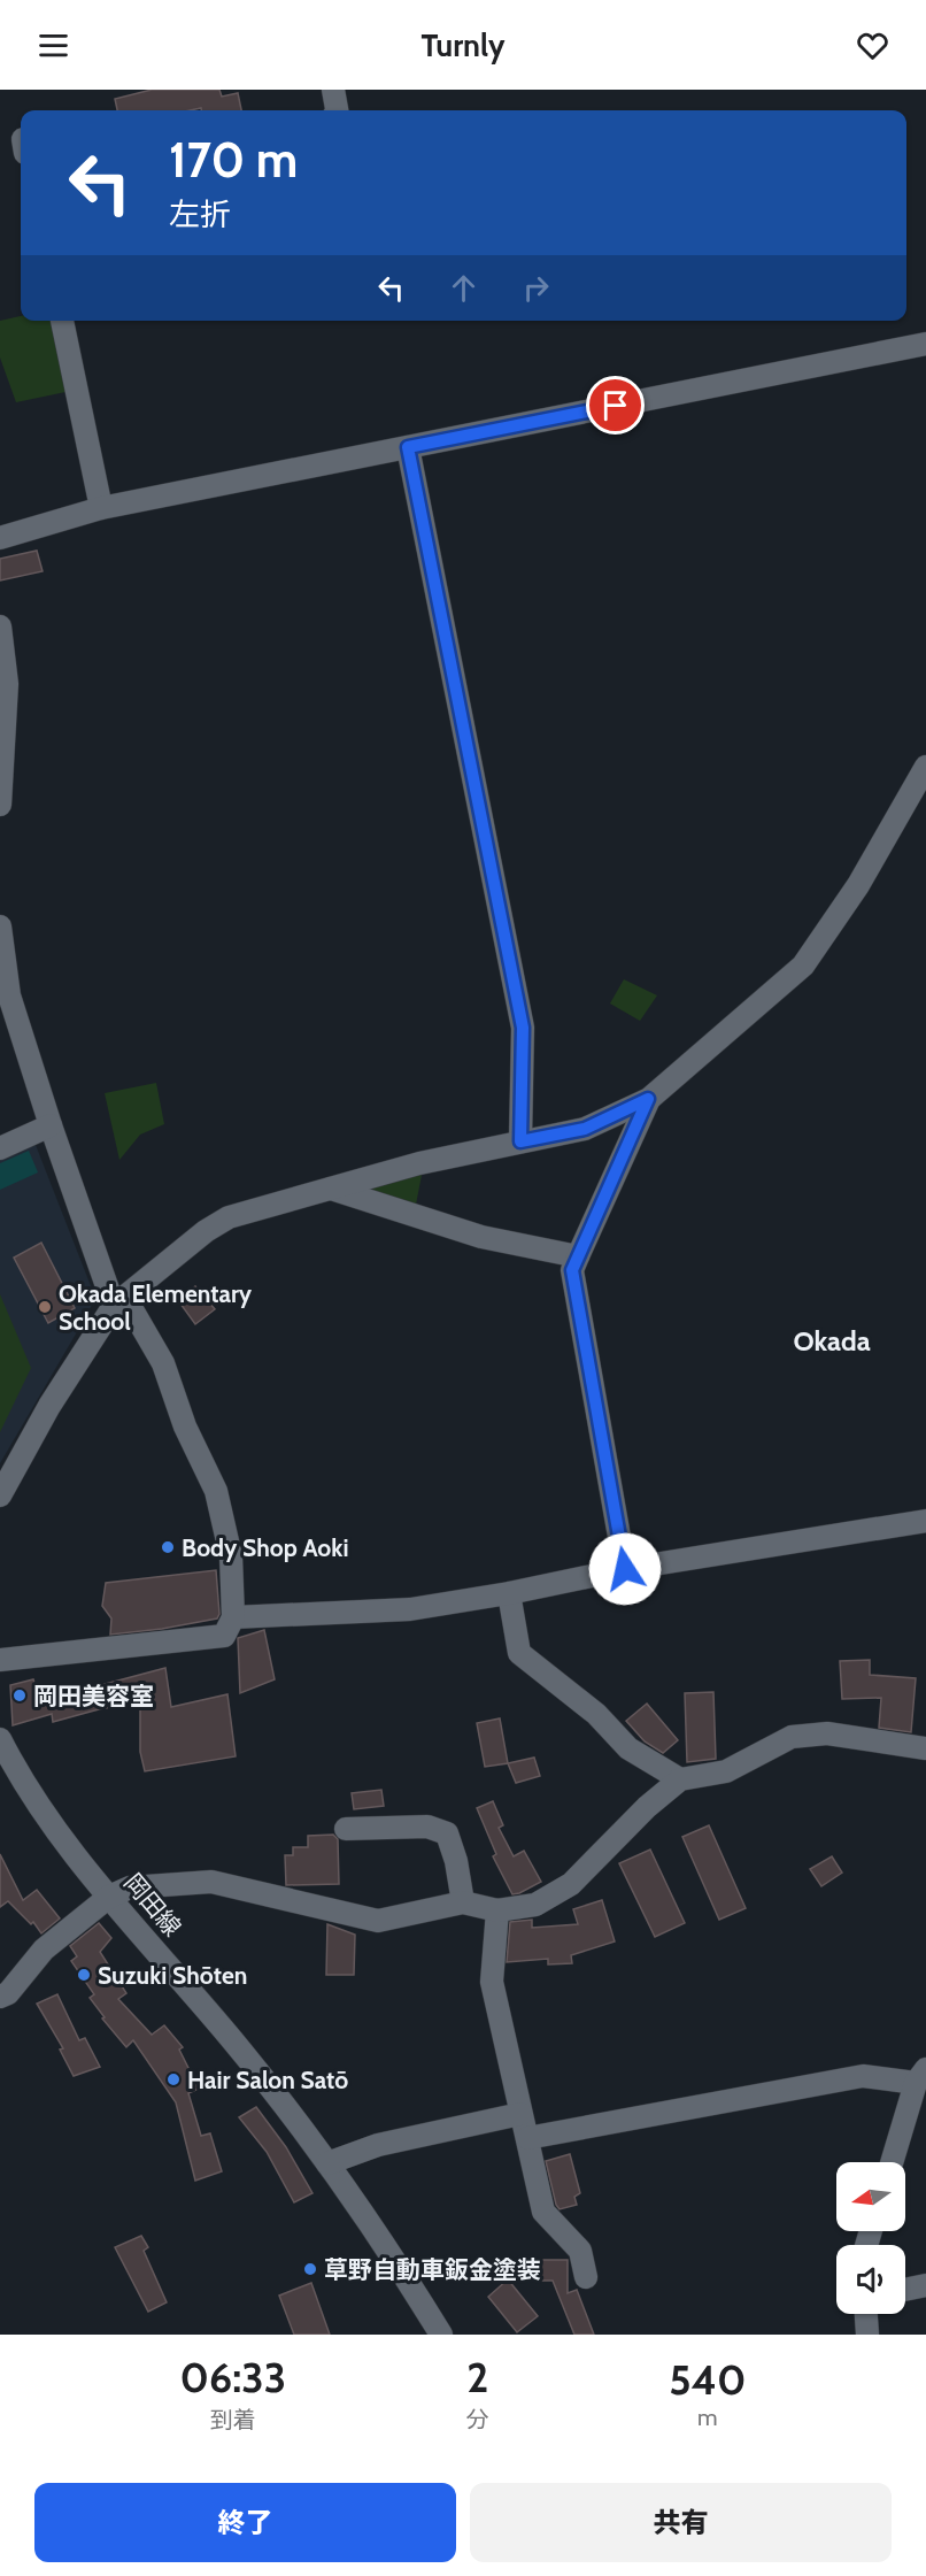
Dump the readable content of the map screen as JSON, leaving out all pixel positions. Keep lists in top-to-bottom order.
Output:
{
  "streets": {
    "street": ["岡田線"]
  },
  "districts": ["Okada"],
  "places": [
    "Okada Elementary School",
    "Body Shop Aoki",
    "岡田美容室",
    "Suzuki Shōten",
    "Hair Salon Satō",
    "草野自動車鈑金塗装"
  ],
  "north": "left",
  "page": {
    "header": "Turnly",
    "turn": ["170 m", "左折"],
    "eta": [
      "06:33",
      "到着",
      "2",
      "分",
      "540",
      "m"
    ],
    "buttons": ["終了", "共有"]
  }
}
